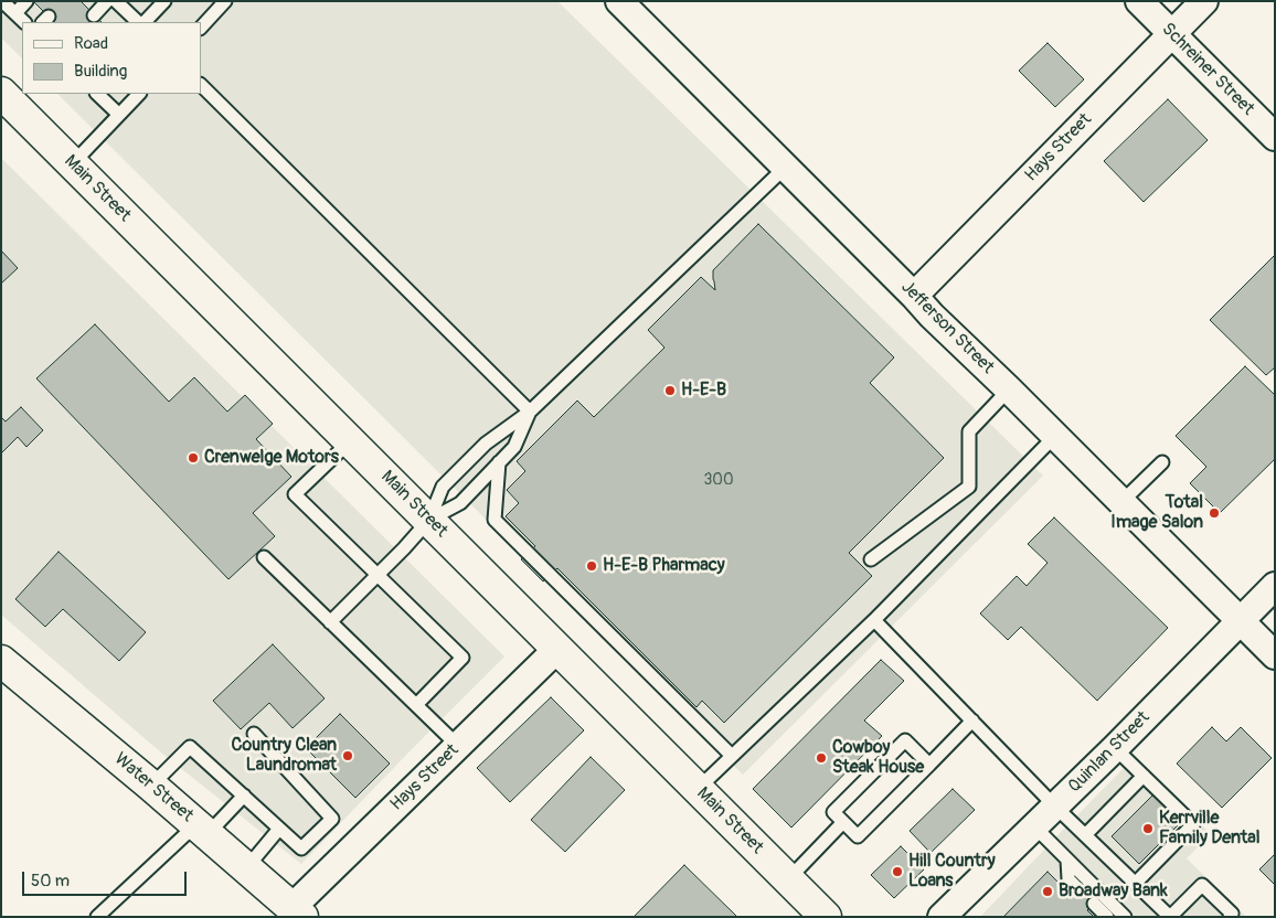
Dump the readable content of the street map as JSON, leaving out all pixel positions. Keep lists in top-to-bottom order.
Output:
{
  "streets": {
    "main road": ["Main Street", "Water Street"],
    "street": [
      "Schreiner Street",
      "Hays Street",
      "Jefferson Street",
      "Quinlan Street"
    ]
  },
  "crossings": [
    ["Schreiner Street", "Hays Street"],
    ["Hays Street", "Main Street"],
    ["Hays Street", "Jefferson Street"],
    ["Hays Street", "Water Street"],
    ["Jefferson Street", "Quinlan Street"]
  ],
  "places": [
    "H-E-B",
    "Crenwelge Motors",
    "Total Image Salon",
    "H-E-B Pharmacy",
    "Country Clean Laundromat",
    "Cowboy Steak House",
    "Kerrville Family Dental",
    "Hill Country Loans",
    "Broadway Bank"
  ],
  "house_numbers": ["300"],
  "legend": ["Road", "Building"],
  "scale_bar": "50 m"
}
